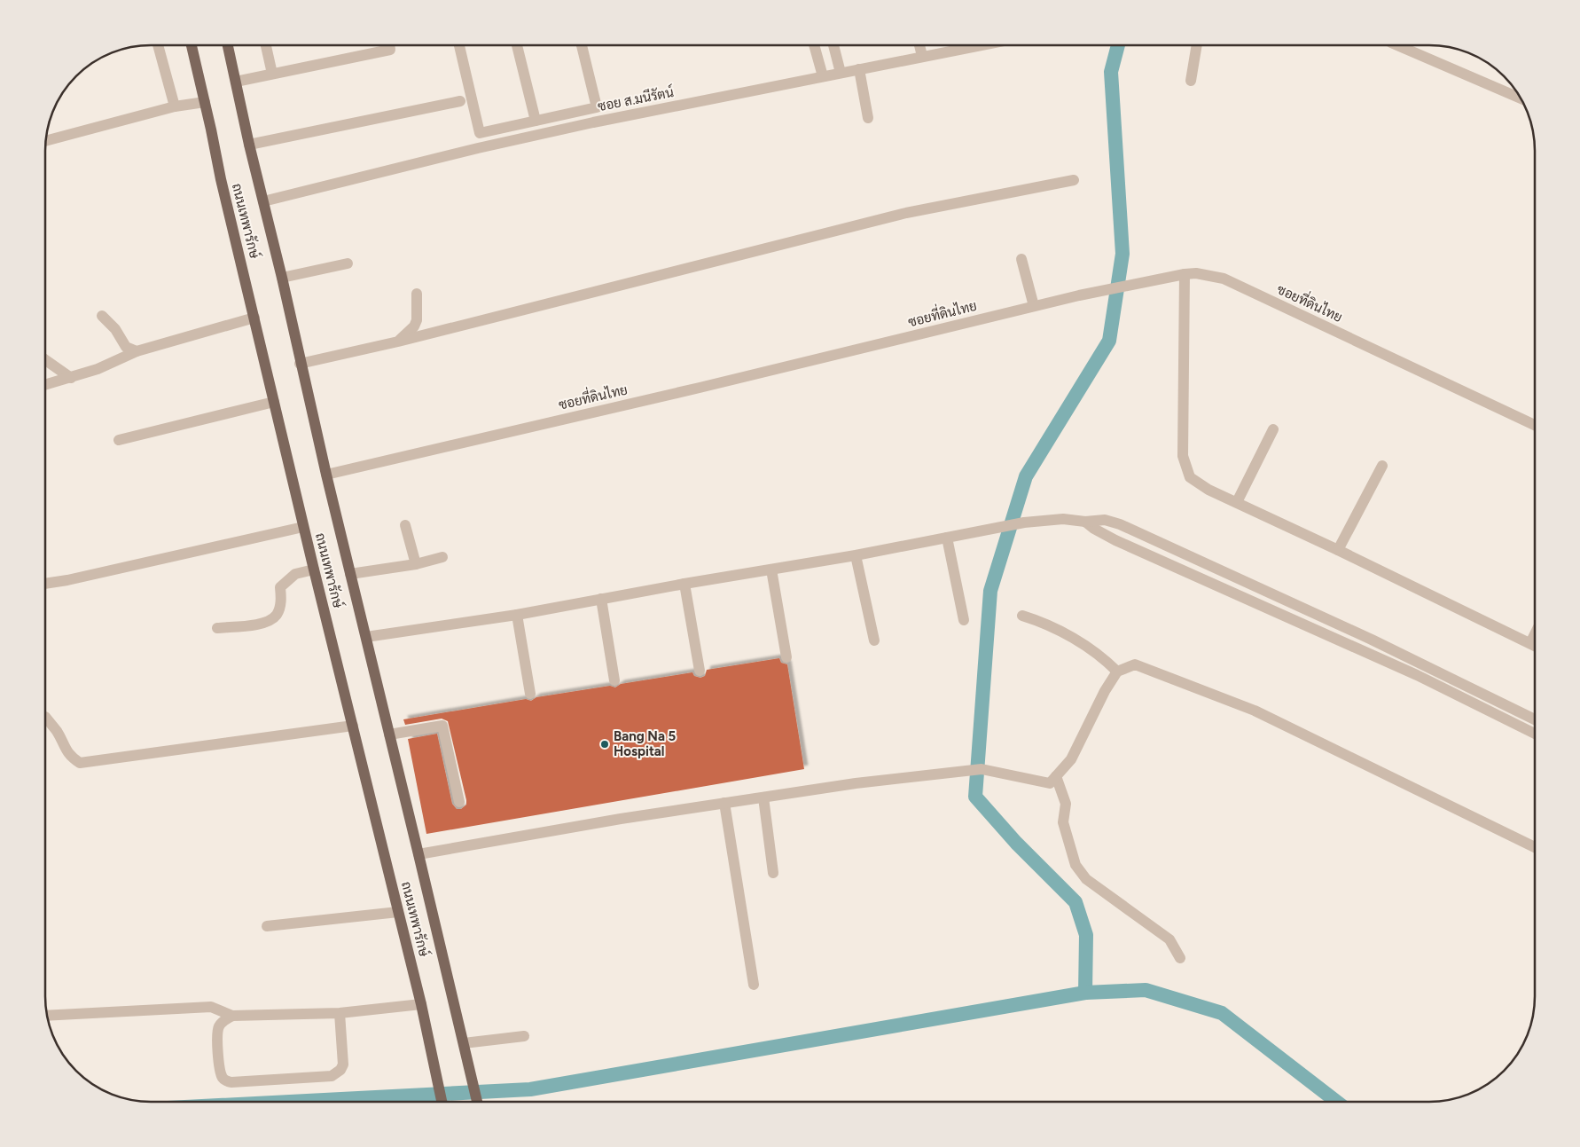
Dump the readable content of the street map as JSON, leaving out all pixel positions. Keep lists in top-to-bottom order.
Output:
{
  "streets": {
    "main road": ["ถนนเทพารักษ์"],
    "street": ["ซอย ส.มนีรัตน์", "ซอยที่ดินไทย"]
  },
  "crossings": [
    ["ซอย ส.มนีรัตน์", "ถนนเทพารักษ์"],
    ["ถนนเทพารักษ์", "ซอยที่ดินไทย"]
  ],
  "places": ["Bang Na 5 Hospital"]
}
